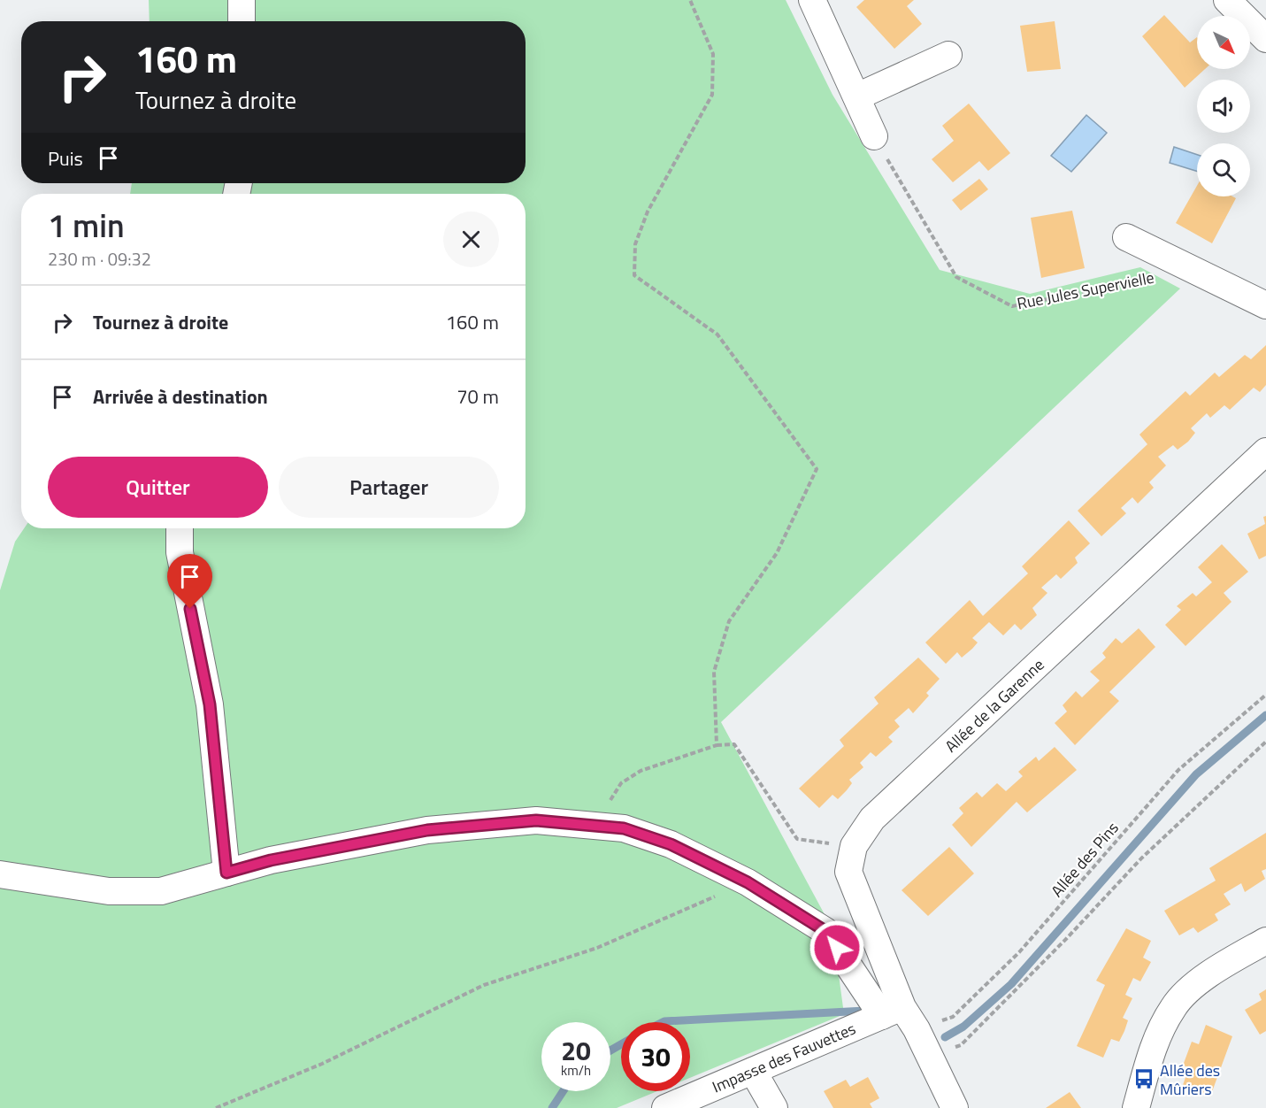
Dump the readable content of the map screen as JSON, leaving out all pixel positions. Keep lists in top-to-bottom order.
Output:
{
  "streets": {
    "street": ["Rue Jules Supervielle", "Allée de la Garenne", "Impasse des Fauvettes"],
    "path": ["Allée des Pins"]
  },
  "crossings": [
    ["Allée de la Garenne", "Impasse des Fauvettes"]
  ],
  "places": {
    "bus stop": ["Allée des Mûriers"]
  },
  "north": "bottom right",
  "page": {
    "turn": ["160 m", "Tournez à droite"],
    "then": "Puis",
    "heading": ["1 min", "230 m · 09:32"],
    "list": [
      {
        "name": "Tournez à droite",
        "value": "160 m"
      },
      {
        "name": "Arrivée à destination",
        "value": "70 m"
      }
    ],
    "buttons": ["Quitter", "Partager"],
    "speed": "20 km/h",
    "limit": "30"
  }
}
